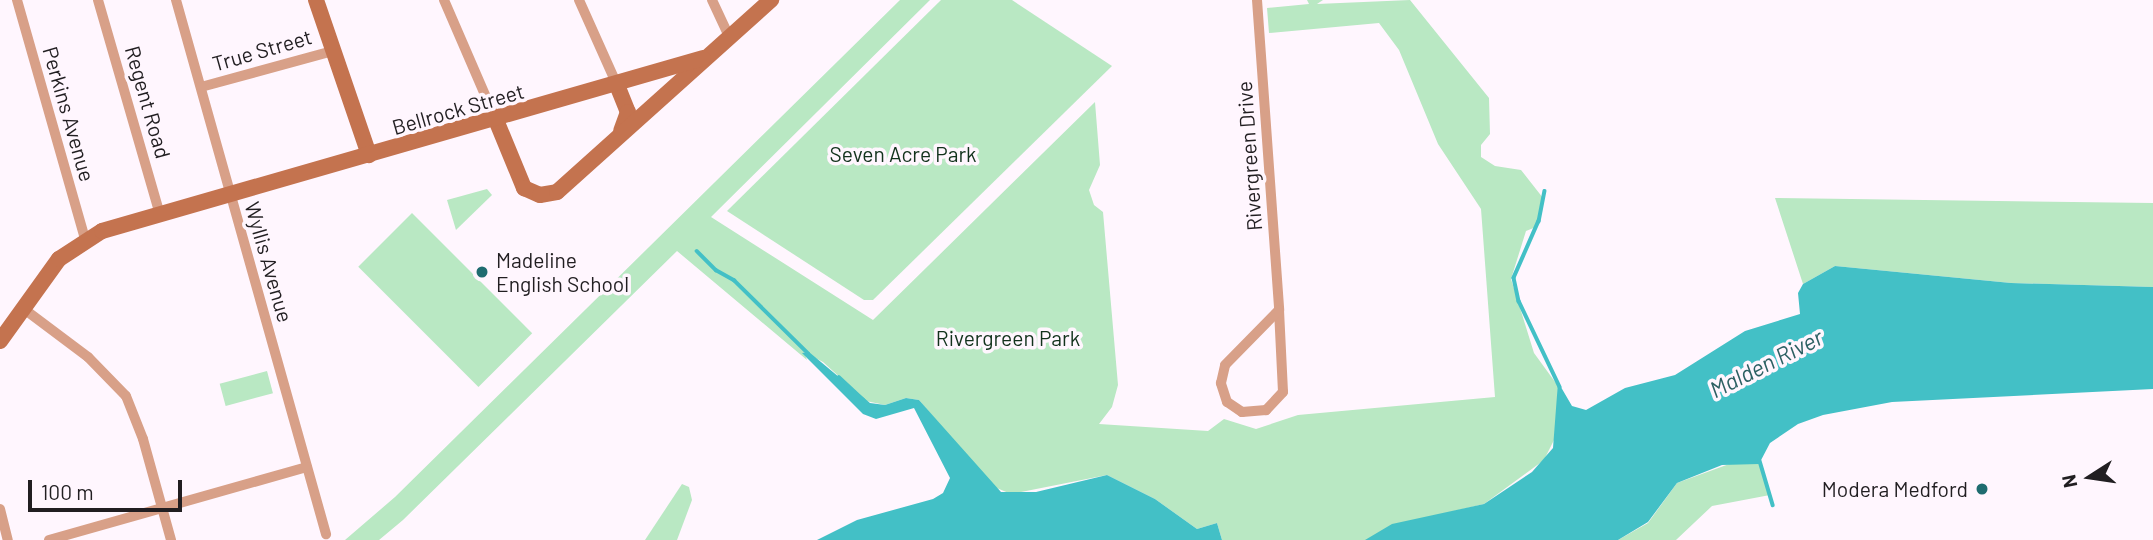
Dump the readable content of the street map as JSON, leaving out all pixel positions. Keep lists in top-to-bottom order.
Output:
{
  "streets": {
    "street": [
      "True Street",
      "Regent Road",
      "Bellrock Street",
      "Perkins Avenue",
      "Rivergreen Drive",
      "Wyllis Avenue"
    ]
  },
  "crossings": [
    ["True Street", "Wyllis Avenue"],
    ["Regent Road", "Bellrock Street"],
    ["Bellrock Street", "Perkins Avenue"],
    ["Bellrock Street", "Wyllis Avenue"]
  ],
  "water": ["Malden River"],
  "parks": ["Seven Acre Park", "Rivergreen Park"],
  "places": ["Madeline English School", "Modera Medford"],
  "scale_bar": "100 m",
  "north": "left"
}
